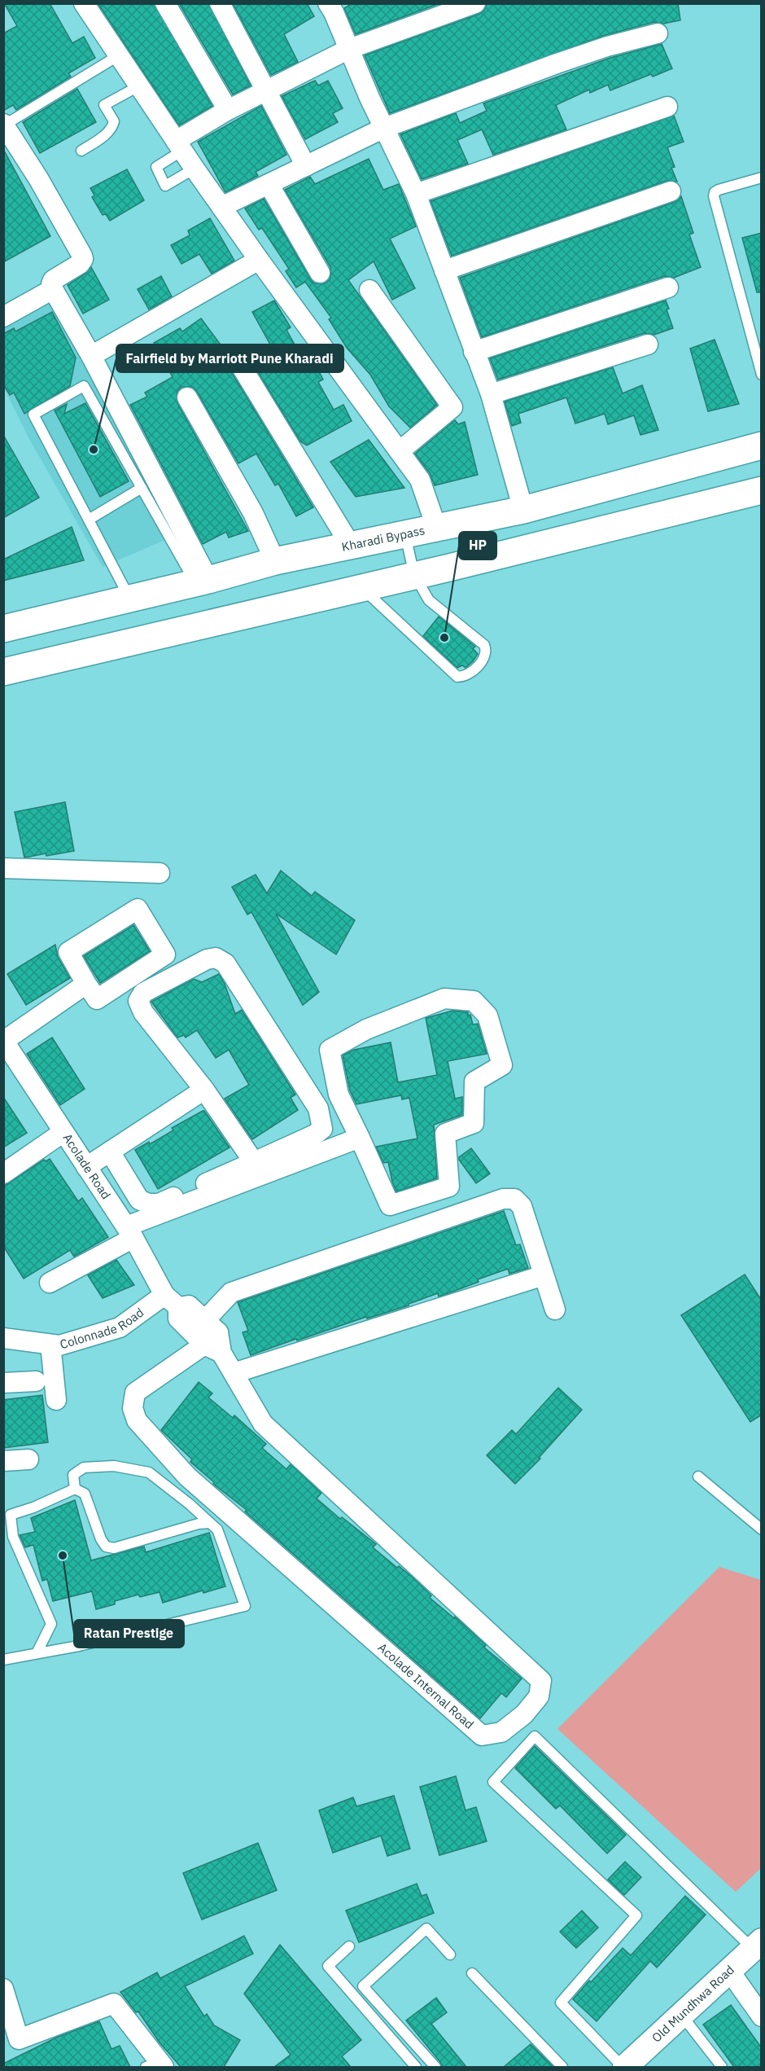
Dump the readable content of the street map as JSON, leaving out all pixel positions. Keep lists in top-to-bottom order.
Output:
{
  "streets": {
    "highway": ["Kharadi Bypass"],
    "street": [
      "Acolade Road",
      "Colonnade Road",
      "Acolade Internal Road",
      "Old Mundhwa Road"
    ]
  },
  "crossings": [
    ["Acolade Road", "Colonnade Road"],
    ["Acolade Road", "Acolade Internal Road"],
    ["Colonnade Road", "Acolade Internal Road"]
  ],
  "places": ["Fairfield by Marriott Pune Kharadi", "HP", "Ratan Prestige"]
}
